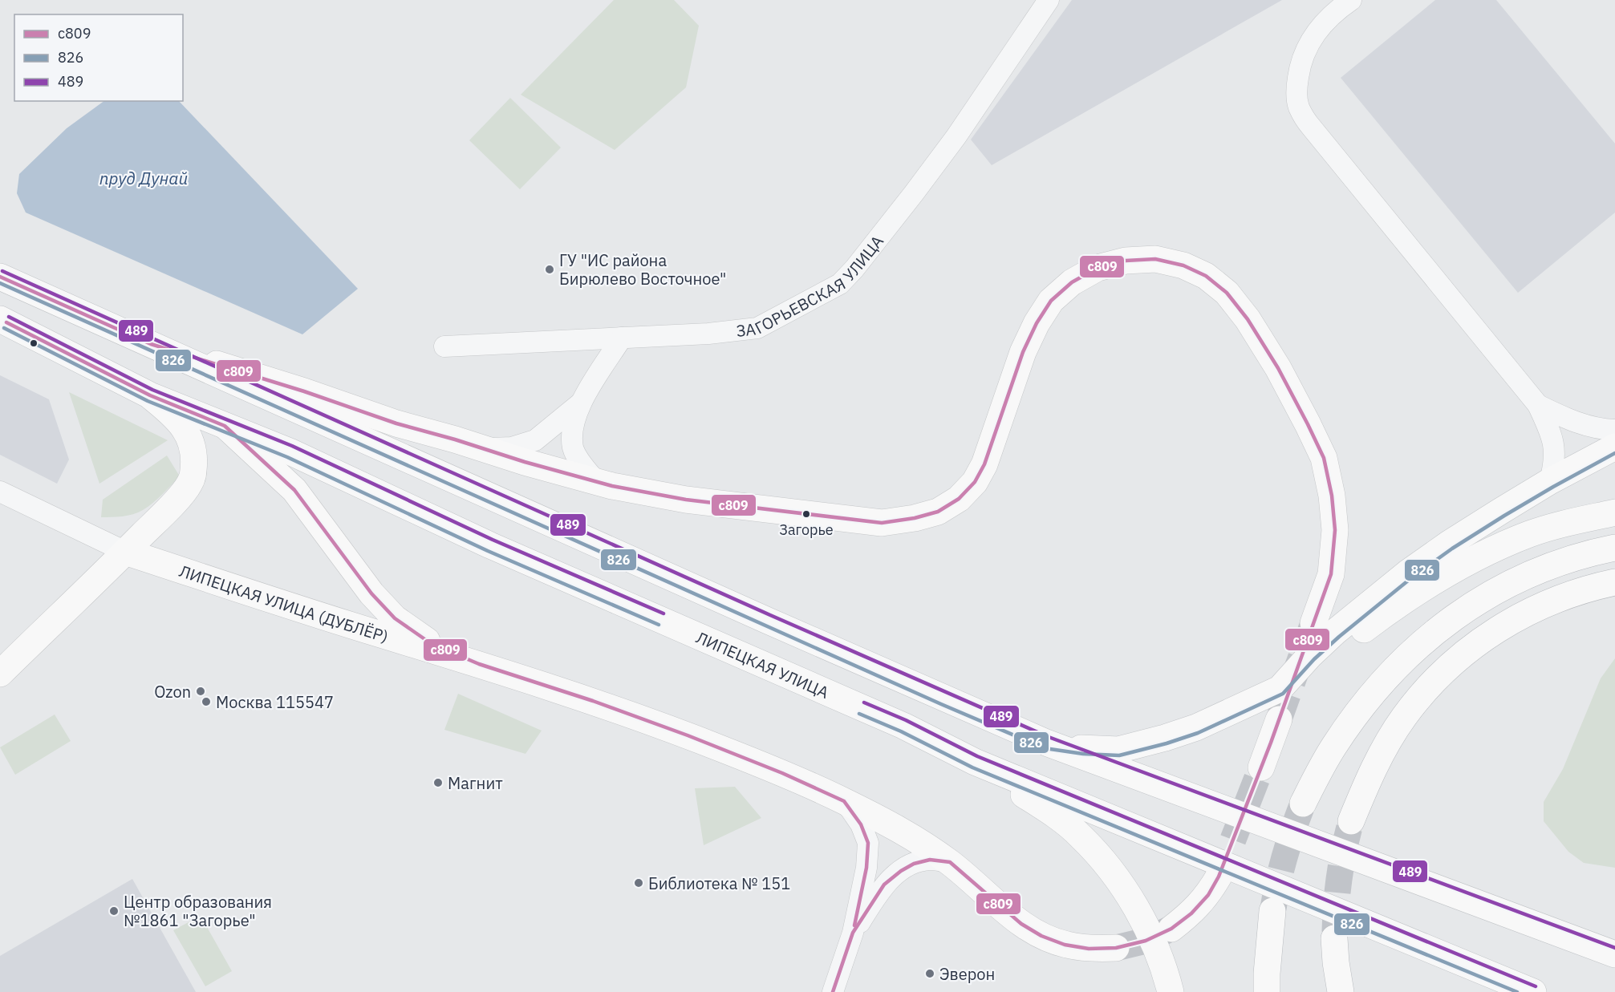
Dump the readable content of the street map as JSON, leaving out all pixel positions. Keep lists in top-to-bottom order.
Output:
{
  "streets": {
    "main road": ["ЛИПЕЦКАЯ УЛИЦА (ДУБЛЁР)", "ЛИПЕЦКАЯ УЛИЦА"],
    "street": ["ЗАГОРЬЕВСКАЯ УЛИЦА"]
  },
  "water": ["пруд Дунай"],
  "places": [
    "ГУ \"ИС района Бирюлево Восточное\"",
    "Загорье",
    "Ozon",
    "Москва 115547",
    "Магнит",
    "Библиотека № 151",
    "Центр образования №1861 \"Загорье\"",
    "Эверон"
  ],
  "lines": ["transit line с809", "transit line 489", "transit line 826"],
  "legend": ["с809", "826", "489"]
}
